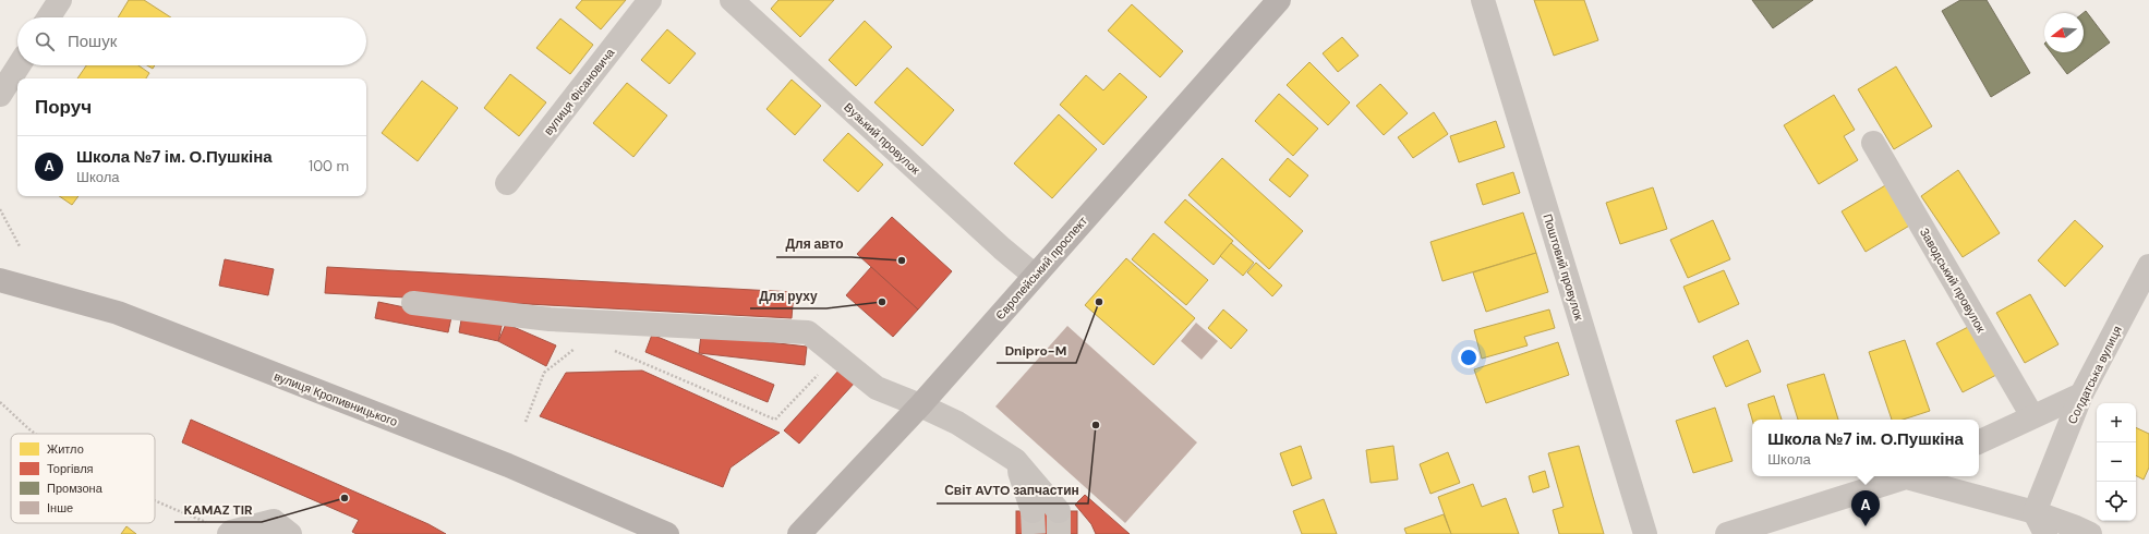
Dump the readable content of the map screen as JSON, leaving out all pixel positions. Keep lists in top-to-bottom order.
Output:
{
  "streets": {
    "main road": ["Європейський проспект", "вулиця Кропивницького"],
    "street": [
      "вулиця Фісановича",
      "Вузький провулок",
      "Поштовий провулок",
      "Заводський провулок",
      "Солдатська вулиця"
    ]
  },
  "crossings": [
    ["Вузький провулок", "Європейський проспект"]
  ],
  "places": [
    "Для авто",
    "Для руху",
    "Dnipro-M",
    "Світ AVTO запчастин",
    "KAMAZ TIR"
  ],
  "legend": [
    "Житло",
    "Торгівля",
    "Промзона",
    "Інше"
  ],
  "north": "left",
  "page": {
    "search": "Пошук",
    "heading": "Поруч",
    "list": [
      {
        "mark": "A",
        "name": "Школа №7 ім. О.Пушкіна",
        "note": "Школа",
        "value": "100 m"
      }
    ],
    "map_buttons": ["+", "−"],
    "popup": ["Школа №7 ім. О.Пушкіна", "Школа"],
    "pins": "A"
  }
}
